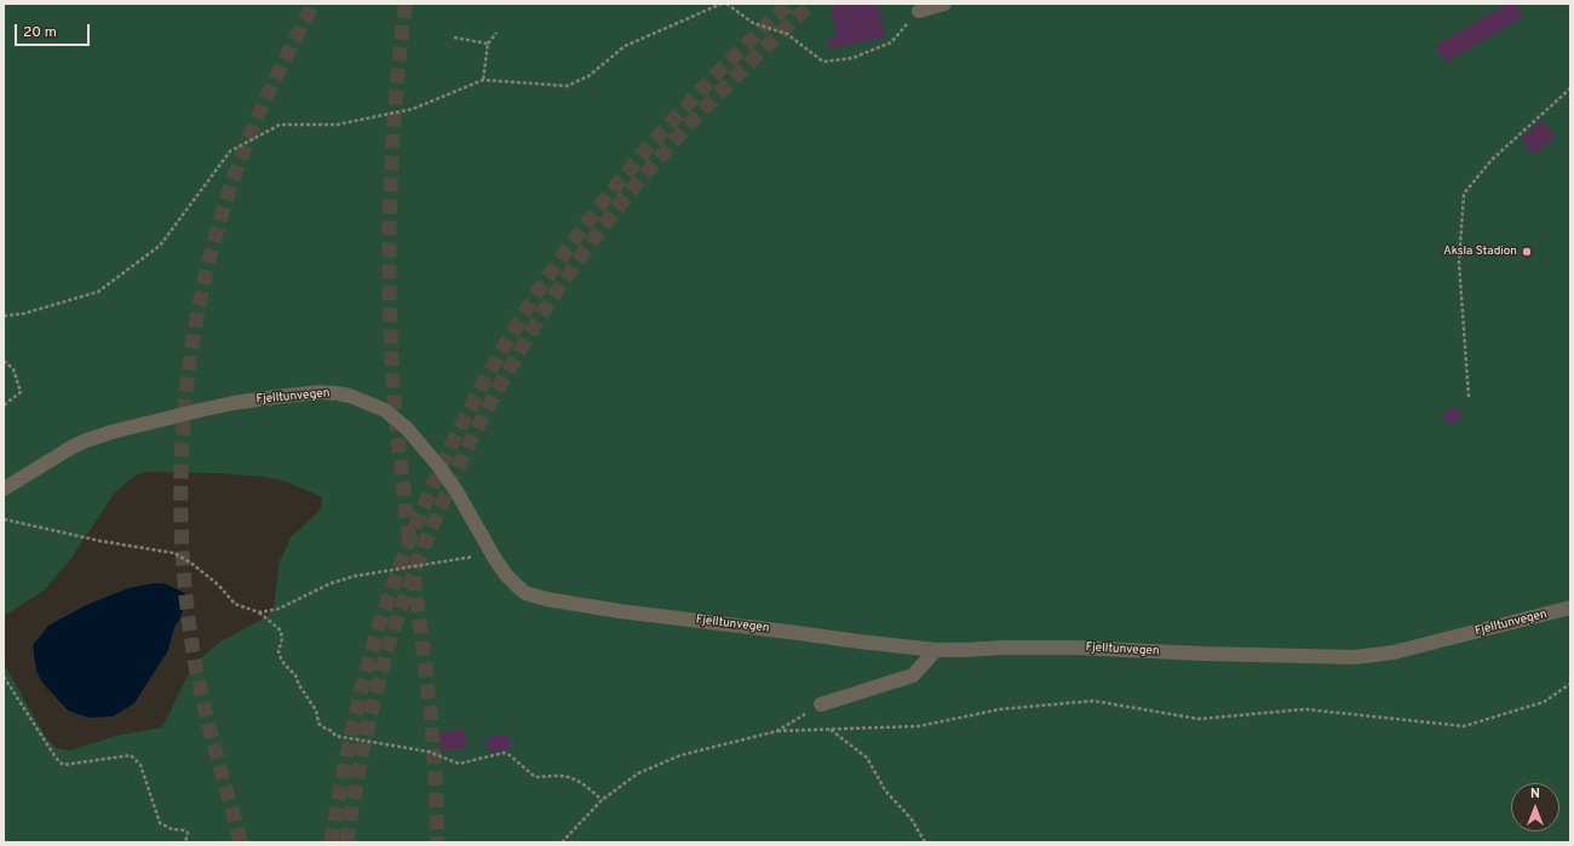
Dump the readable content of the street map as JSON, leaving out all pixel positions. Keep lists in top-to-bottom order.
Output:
{
  "streets": {
    "street": ["Fjelltunvegen"]
  },
  "places": ["Aksla Stadion"],
  "scale_bar": "20 m",
  "north": "top"
}
